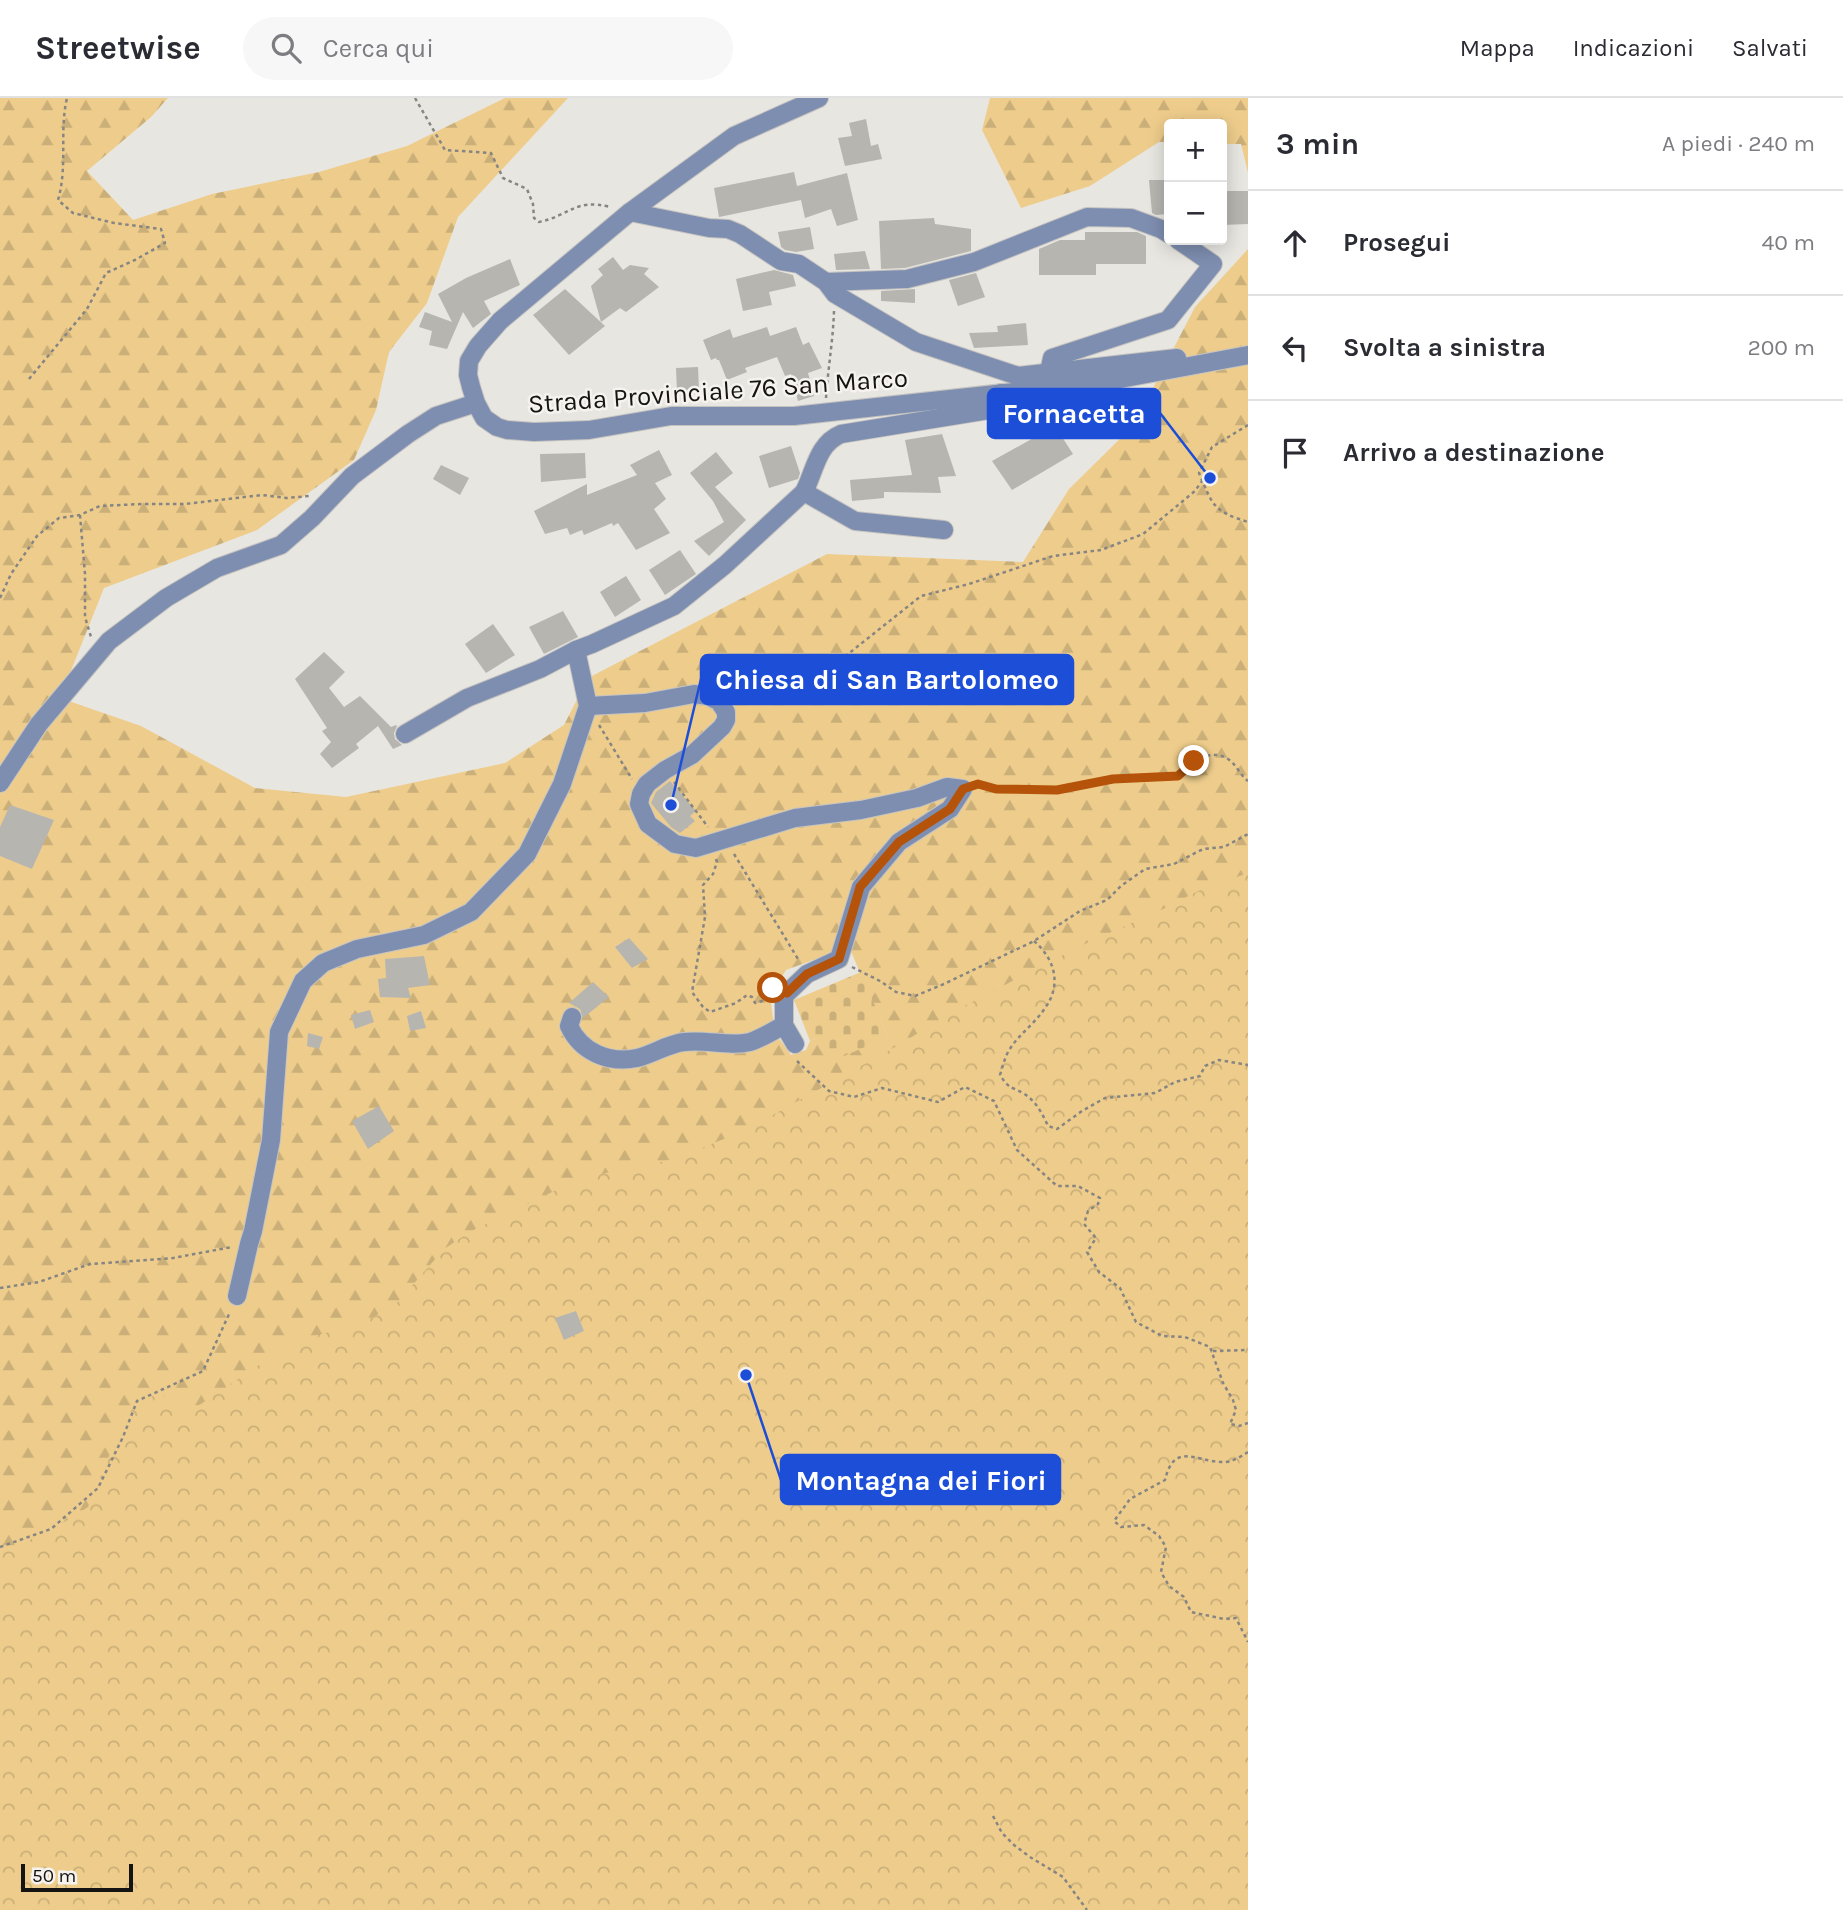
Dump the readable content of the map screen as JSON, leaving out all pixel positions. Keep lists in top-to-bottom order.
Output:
{
  "streets": {
    "street": ["Strada Provinciale 76 San Marco"]
  },
  "places": ["Fornacetta", "Chiesa di San Bartolomeo", "Montagna dei Fiori"],
  "scale_bar": "50 m",
  "page": {
    "header": "Streetwise",
    "search": "Cerca qui",
    "nav": ["Mappa", "Indicazioni", "Salvati"],
    "heading": ["3 min", "A piedi · 240 m"],
    "map_buttons": ["+", "−"],
    "list": [
      ["Prosegui", "40 m"],
      ["Svolta a sinistra", "200 m"],
      "Arrivo a destinazione"
    ],
    "scale": "50 m"
  }
}
